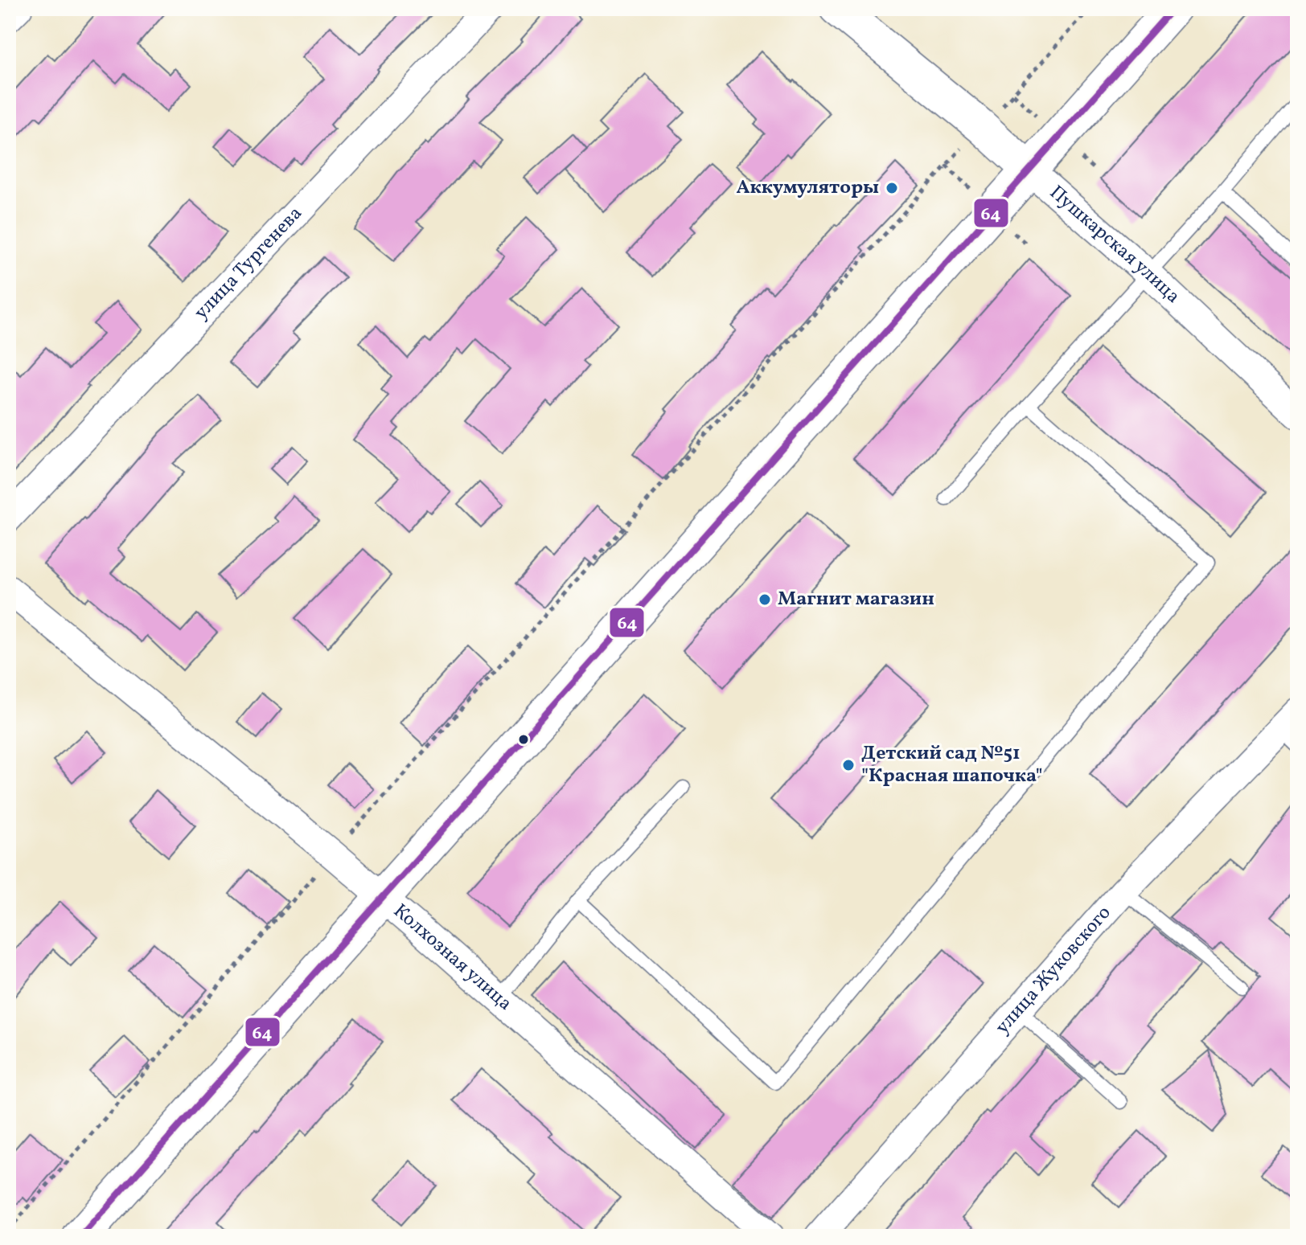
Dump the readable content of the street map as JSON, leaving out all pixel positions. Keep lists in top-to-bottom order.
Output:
{
  "streets": {
    "street": [
      "Пушкарская улица",
      "улица Тургенева",
      "Колхозная улица",
      "улица Жуковского"
    ]
  },
  "places": ["Аккумуляторы", "Магнит магазин", "Детский сад №51 \"Красная шапочка\""],
  "lines": ["transit line 64"]
}
